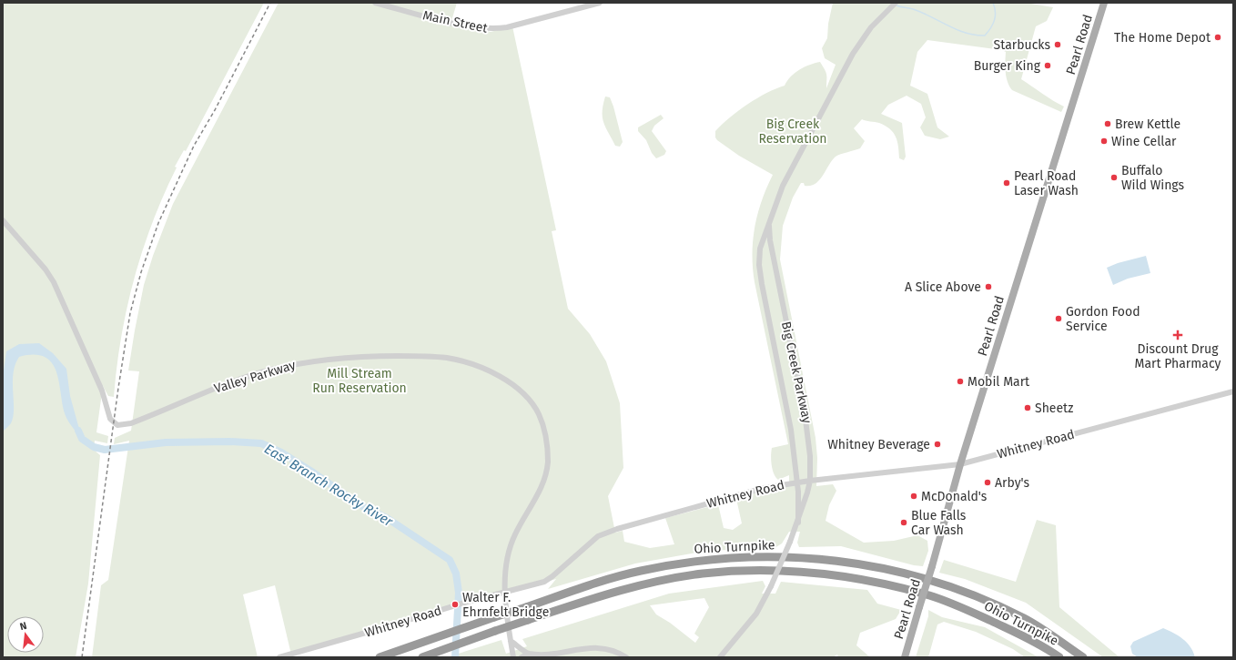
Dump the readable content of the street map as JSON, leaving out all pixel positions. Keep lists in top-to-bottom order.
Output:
{
  "streets": {
    "highway": ["Ohio Turnpike"],
    "main road": ["Pearl Road"],
    "street": [
      "Main Street",
      "Big Creek Parkway",
      "Valley Parkway",
      "Whitney Road"
    ]
  },
  "crossings": [
    ["Pearl Road", "Whitney Road"],
    ["Big Creek Parkway", "Whitney Road"],
    ["Valley Parkway", "Whitney Road"]
  ],
  "water": ["East Branch Rocky River"],
  "parks": ["Big Creek Reservation", "Mill Stream Run Reservation"],
  "places": {
    "other": [
      "The Home Depot",
      "Starbucks",
      "Burger King",
      "Brew Kettle",
      "Wine Cellar",
      "Buffalo Wild Wings",
      "Pearl Road Laser Wash",
      "A Slice Above",
      "Gordon Food Service",
      "Mobil Mart",
      "Sheetz",
      "Whitney Beverage",
      "Arby's",
      "McDonald's",
      "Blue Falls Car Wash",
      "Walter F. Ehrnfelt Bridge"
    ],
    "health": ["Discount Drug Mart Pharmacy"]
  },
  "north": "top"
}
